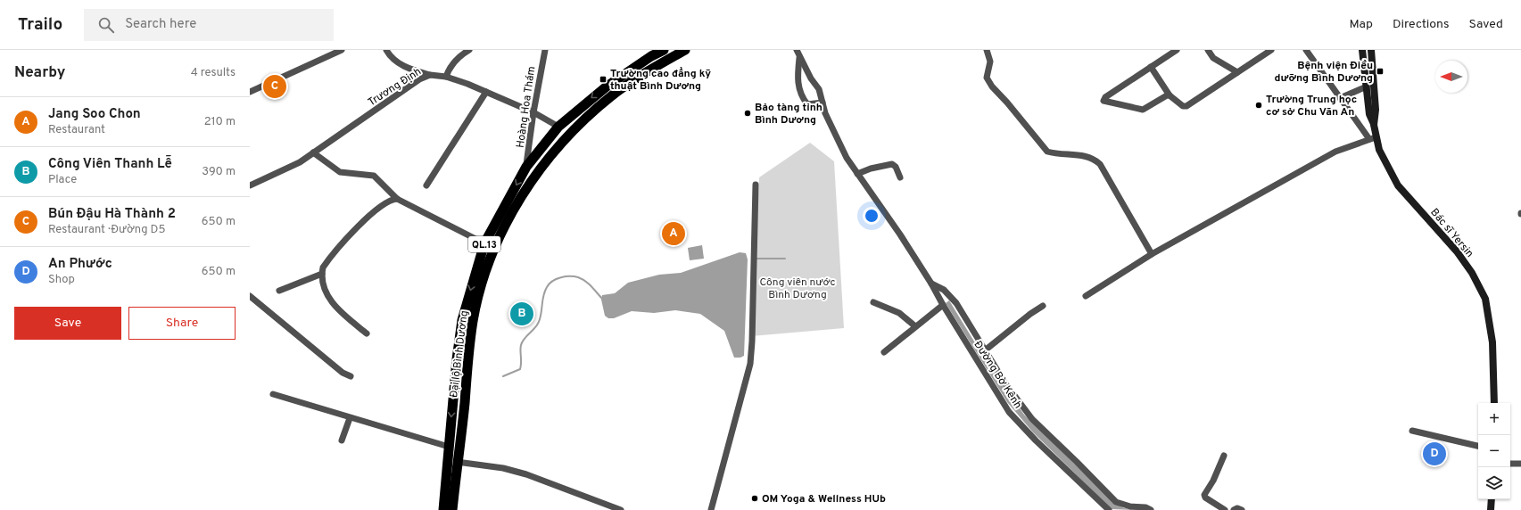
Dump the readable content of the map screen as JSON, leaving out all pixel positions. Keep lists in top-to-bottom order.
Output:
{
  "streets": {
    "highway": ["QL.13", "Đại lộ Bình Dương"],
    "main road": ["Bác sĩ Yersin"],
    "street": ["Trương Định", "Hoàng Hoa Thám", "Đường Bờ Kênh"]
  },
  "crossings": [
    ["Trương Định", "Hoàng Hoa Thám"],
    ["Trương Định", "Đại lộ Bình Dương"],
    ["Hoàng Hoa Thám", "Đại lộ Bình Dương"]
  ],
  "parks": ["Công viên nước Bình Dương"],
  "places": {
    "transit": ["Bệnh viện Điều dưỡng Bình Dương", "Trường cao đẳng kỹ thuật Bình Dương"],
    "other": ["Trường Trung học cơ sở Chu Văn An", "Bảo tàng tỉnh Bình Dương", "OM Yoga & Wellness HUb"]
  },
  "north": "left",
  "page": {
    "header": "Trailo",
    "search": "Search here",
    "nav": ["Map", "Directions", "Saved"],
    "heading": ["Nearby", "4 results"],
    "pins": [
      "C",
      "A",
      "B",
      "D"
    ],
    "list": [
      {
        "mark": "A",
        "name": "Jang Soo Chon",
        "note": "Restaurant",
        "value": "210 m"
      },
      {
        "mark": "B",
        "name": "Công Viên Thanh Lễ",
        "note": "Place",
        "value": "390 m"
      },
      {
        "mark": "C",
        "name": "Bún Đậu Hà Thành 2",
        "note": "Restaurant · Đường D5",
        "value": "650 m"
      },
      {
        "mark": "D",
        "name": "An Phước",
        "note": "Shop",
        "value": "650 m"
      }
    ],
    "buttons": ["Save", "Share"],
    "map_buttons": ["+", "−"]
  }
}
